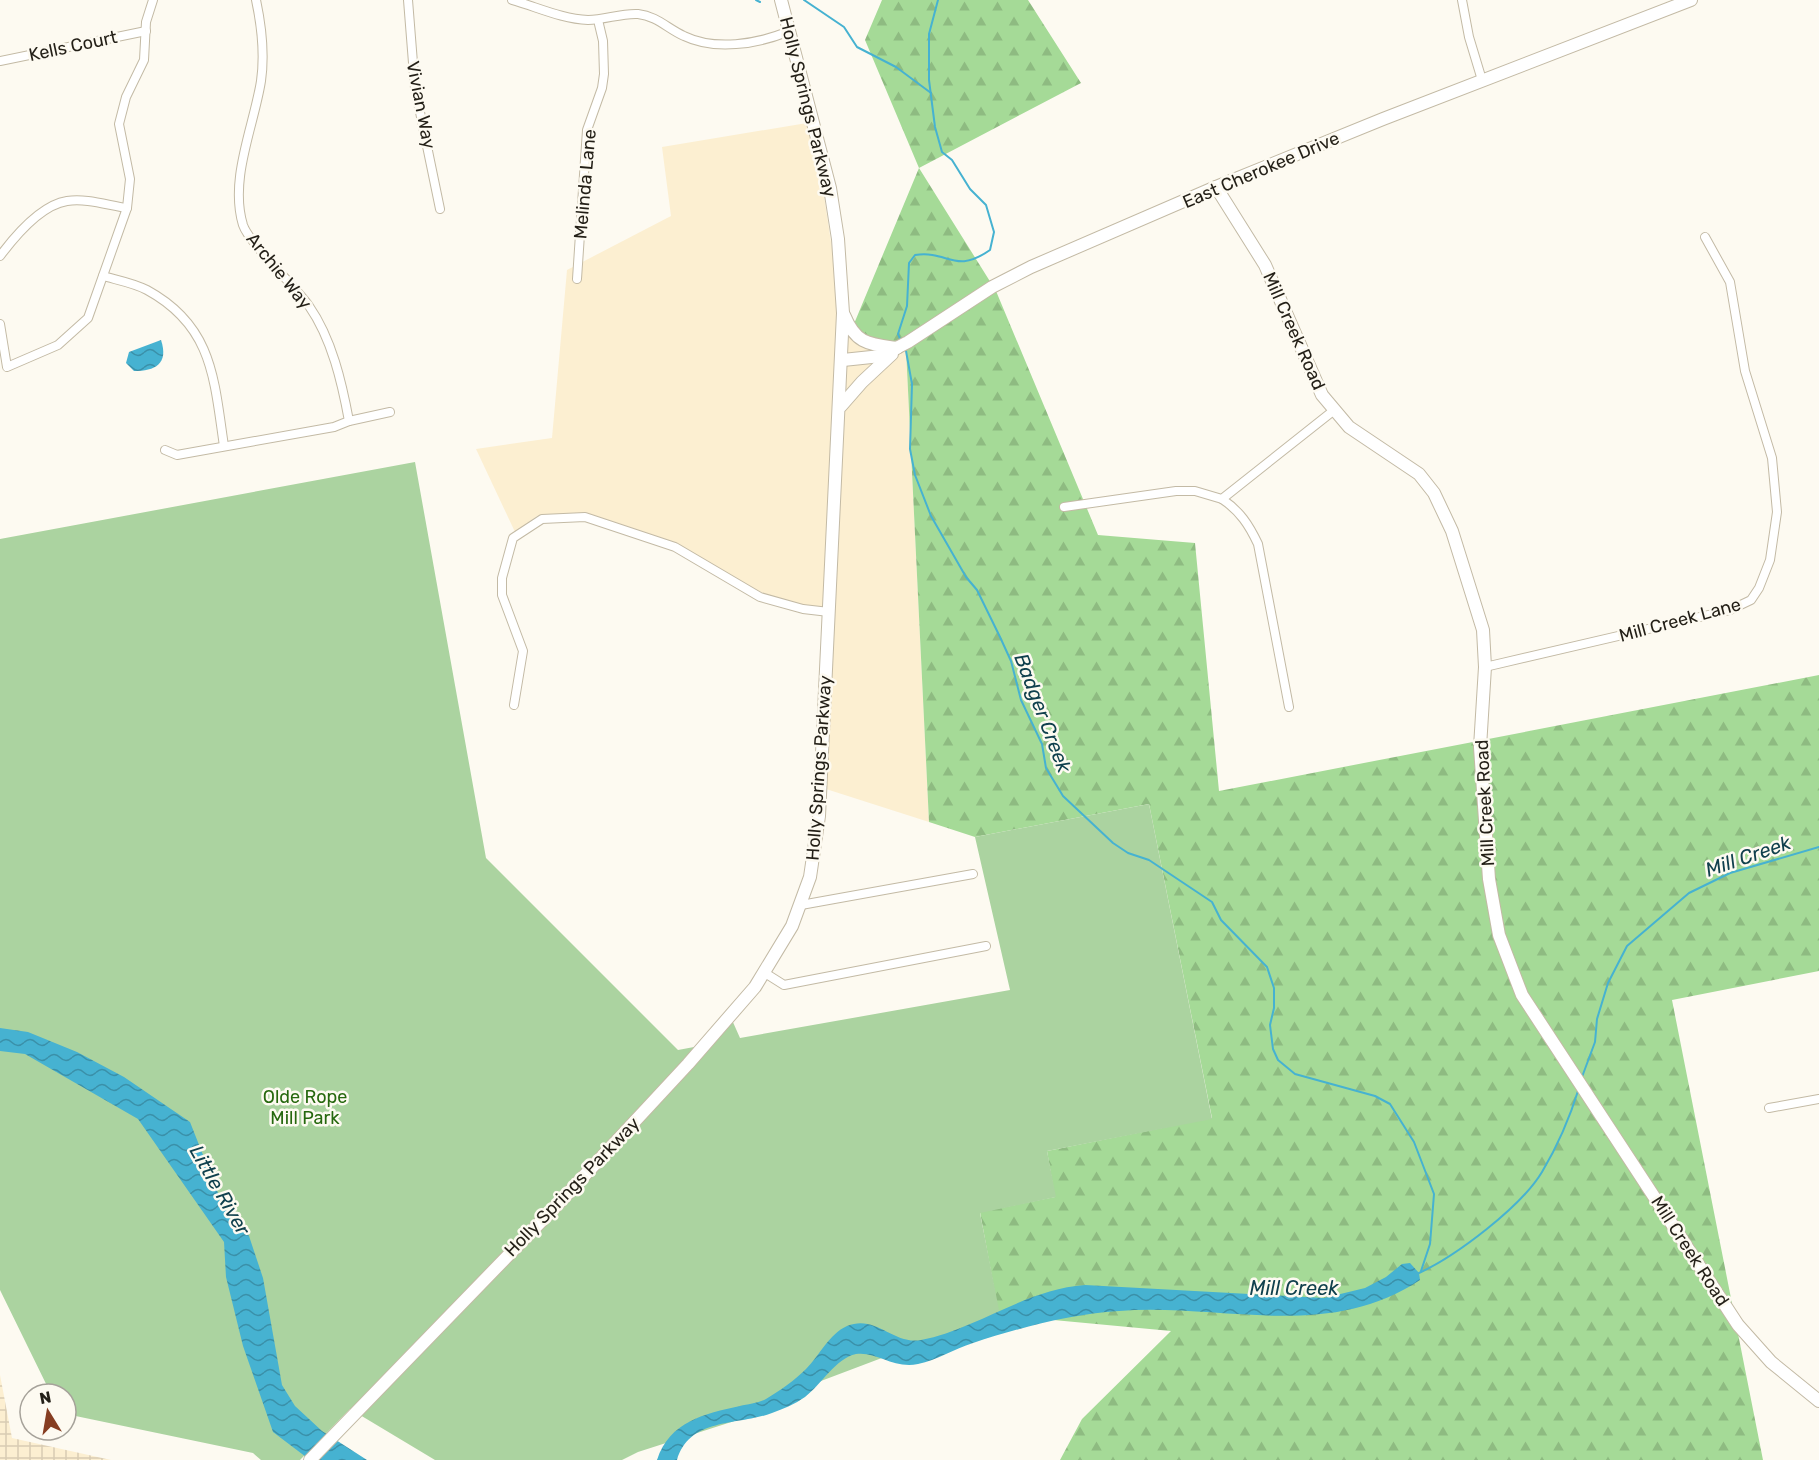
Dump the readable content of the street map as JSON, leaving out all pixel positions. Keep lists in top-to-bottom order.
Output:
{
  "streets": {
    "street": [
      "Kells Court",
      "Vivian Way",
      "Holly Springs Parkway",
      "East Cherokee Drive",
      "Melinda Lane",
      "Archie Way",
      "Mill Creek Road",
      "Mill Creek Lane"
    ]
  },
  "crossings": [
    ["Holly Springs Parkway", "East Cherokee Drive"],
    ["East Cherokee Drive", "Mill Creek Road"],
    ["Mill Creek Road", "Mill Creek Lane"]
  ],
  "water": ["Badger Creek", "Mill Creek", "Little River"],
  "parks": ["Olde Rope Mill Park"],
  "north": "top"
}
